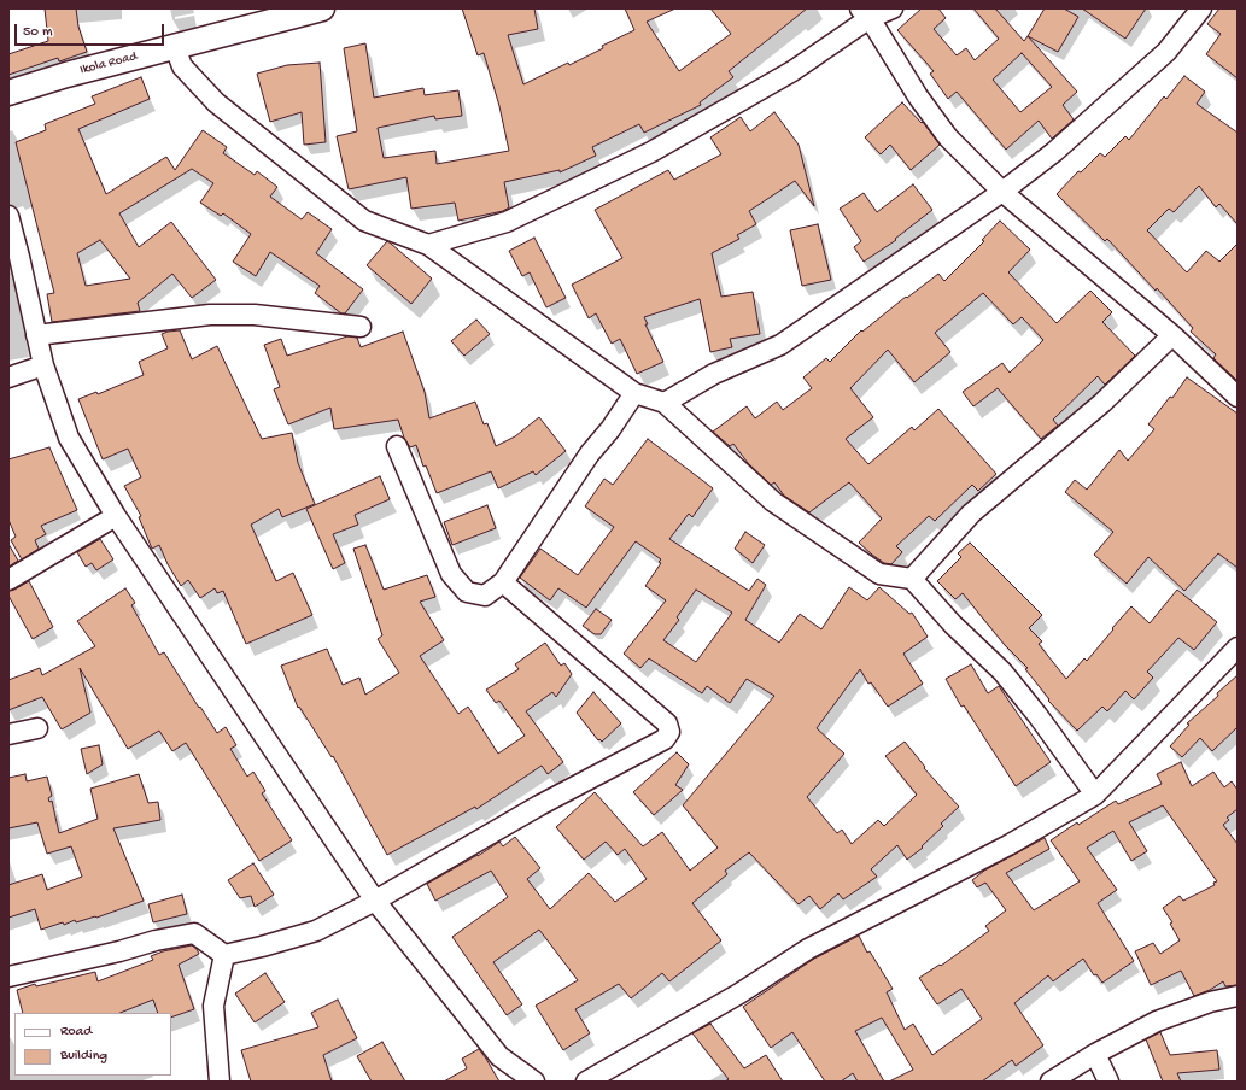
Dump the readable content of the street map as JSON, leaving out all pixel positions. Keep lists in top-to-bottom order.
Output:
{
  "streets": {
    "street": ["Ikola Road"]
  },
  "legend": ["Road", "Building"],
  "scale_bar": "50 m"
}
